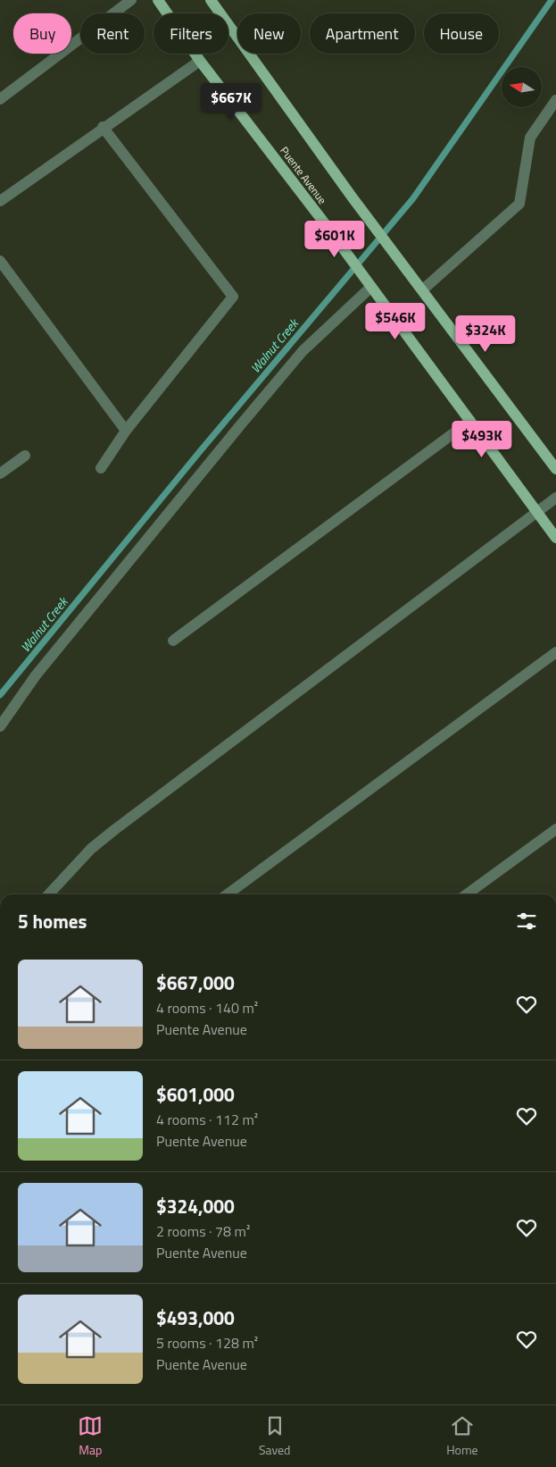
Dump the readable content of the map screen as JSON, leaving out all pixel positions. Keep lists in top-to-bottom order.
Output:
{
  "streets": {
    "main road": ["Puente Avenue"]
  },
  "water": ["Walnut Creek"],
  "north": "left",
  "page": {
    "chip": [
      "Buy",
      "Rent",
      "Filters",
      "New",
      "Apartment",
      "House"
    ],
    "price": [
      "$667K",
      "$601K",
      "$546K",
      "$324K",
      "$493K"
    ],
    "heading": "5 homes",
    "list": [
      {
        "name": "$667,000",
        "note": "4 rooms · 140 m² · Puente Avenue"
      },
      {
        "name": "$601,000",
        "note": "4 rooms · 112 m² · Puente Avenue"
      },
      {
        "name": "$324,000",
        "note": "2 rooms · 78 m² · Puente Avenue"
      },
      {
        "name": "$493,000",
        "note": "5 rooms · 128 m² · Puente Avenue"
      }
    ],
    "tabs": ["Map", "Saved", "Home"]
  }
}
